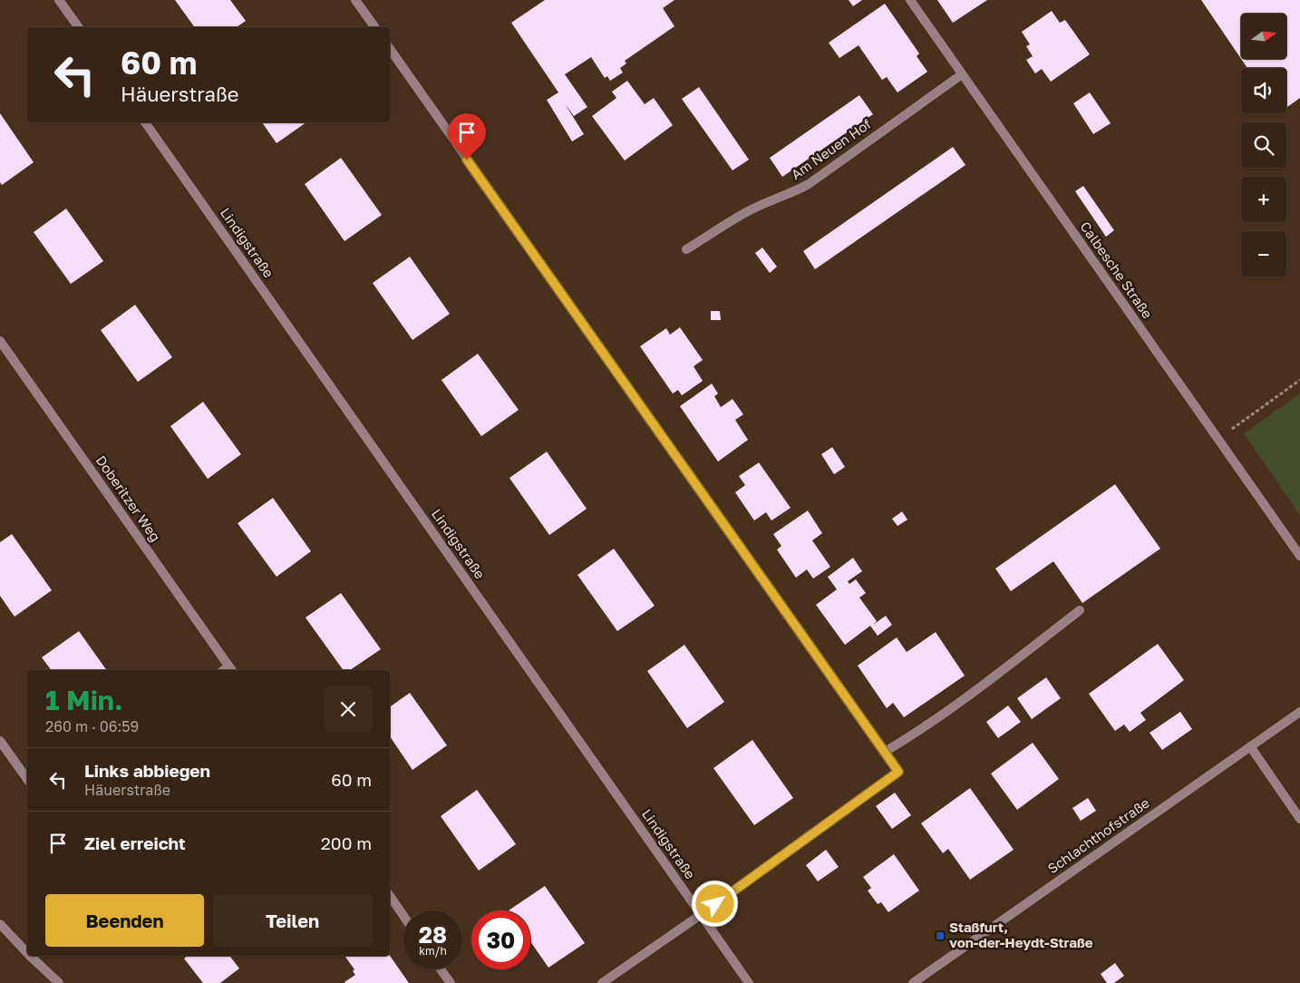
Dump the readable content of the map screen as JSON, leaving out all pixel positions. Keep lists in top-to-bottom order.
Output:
{
  "streets": {
    "street": [
      "Am Neuen Hof",
      "Lindigstraße",
      "Calbesche Straße",
      "Doberitzer Weg",
      "Schlachthofstraße"
    ]
  },
  "crossings": [
    ["Am Neuen Hof", "Calbesche Straße"]
  ],
  "places": {
    "transit": ["Staßfurt, von-der-Heydt-Straße"]
  },
  "north": "right",
  "page": {
    "map_buttons": ["+", "−"],
    "turn": ["60 m", "Häuerstraße"],
    "heading": ["1 Min.", "260 m · 06:59"],
    "list": [
      {
        "name": "Links abbiegen",
        "note": "Häuerstraße",
        "value": "60 m"
      },
      {
        "name": "Ziel erreicht",
        "value": "200 m"
      }
    ],
    "buttons": ["Beenden", "Teilen"],
    "speed": "28 km/h",
    "limit": "30"
  }
}
